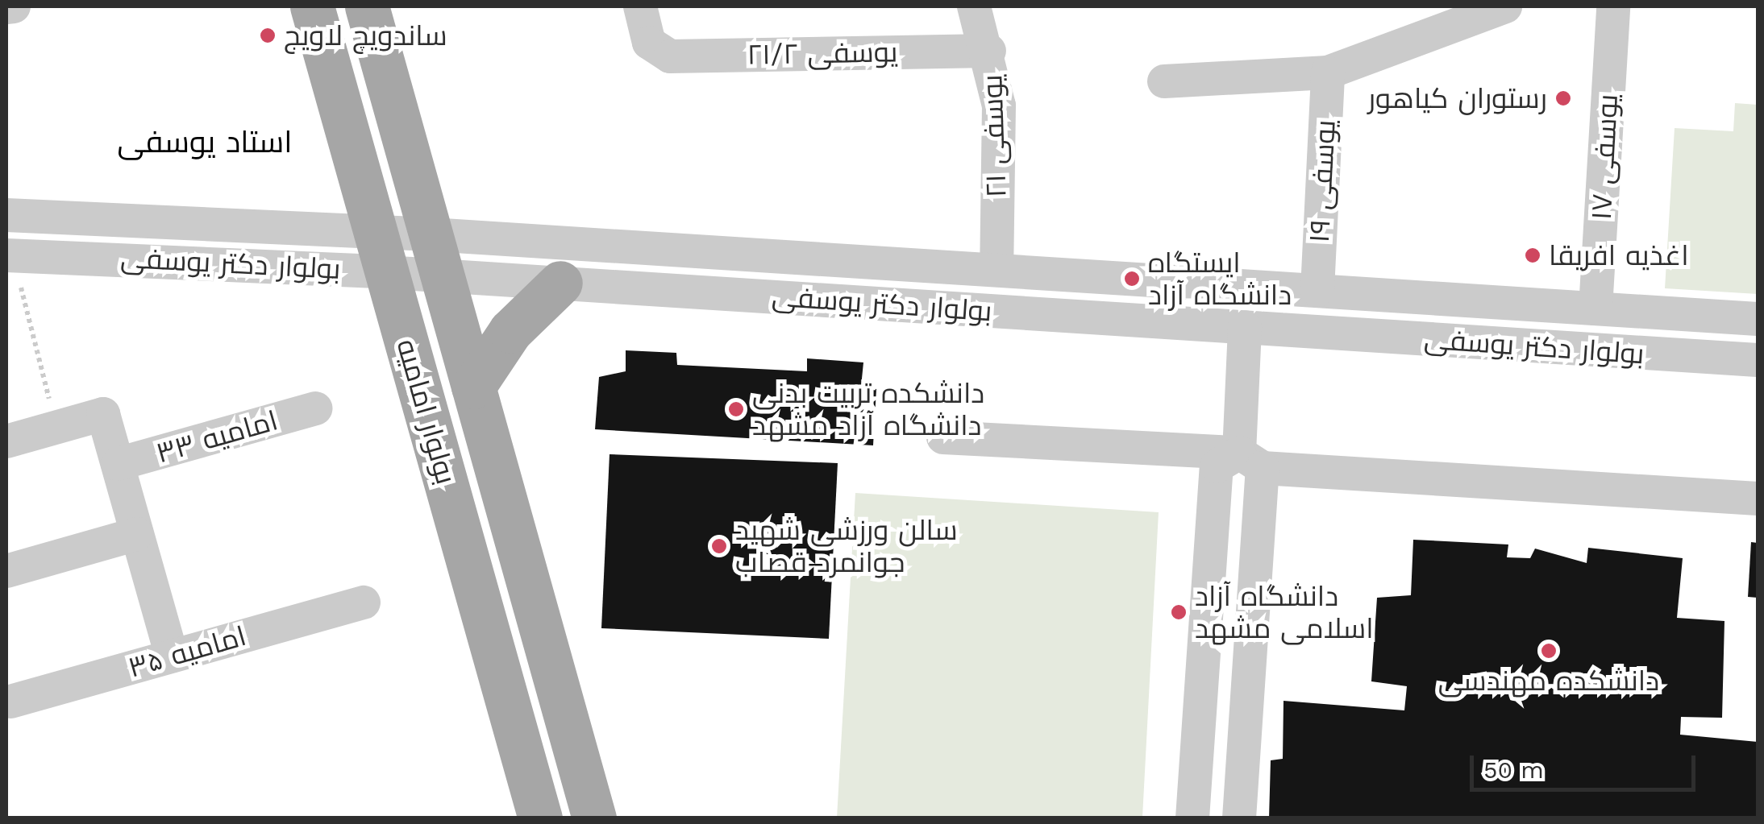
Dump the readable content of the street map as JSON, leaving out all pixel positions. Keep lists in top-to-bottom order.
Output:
{
  "streets": {
    "main road": ["بولوار امامیه"],
    "street": [
      "یوسفی ۲۱/۲",
      "یوسفی ۲۱",
      "یوسفی ۱۷",
      "یوسفی ۱۹",
      "بولوار دکتر یوسفی",
      "امامیه ۳۳",
      "امامیه ۳۵"
    ]
  },
  "crossings": [
    ["یوسفی ۲۱/۲", "یوسفی ۲۱"],
    ["یوسفی ۲۱", "بولوار دکتر یوسفی"],
    ["یوسفی ۱۷", "بولوار دکتر یوسفی"],
    ["یوسفی ۱۹", "بولوار دکتر یوسفی"],
    ["بولوار دکتر یوسفی", "بولوار امامیه"]
  ],
  "districts": ["استاد یوسفی"],
  "places": [
    "ساندویچ لاویج",
    "رستوران کیاهور",
    "اغذیه افریقا",
    "ایستگاه دانشگاه آزاد",
    "دانشکده تربیت بدنی دانشگاه آزاد مشهد",
    "سالن ورزشی شهید جوانمرد قصاب",
    "دانشگاه آزاد اسلامی مشهد",
    "دانشکده مهندسی"
  ],
  "scale_bar": "50 m"
}
